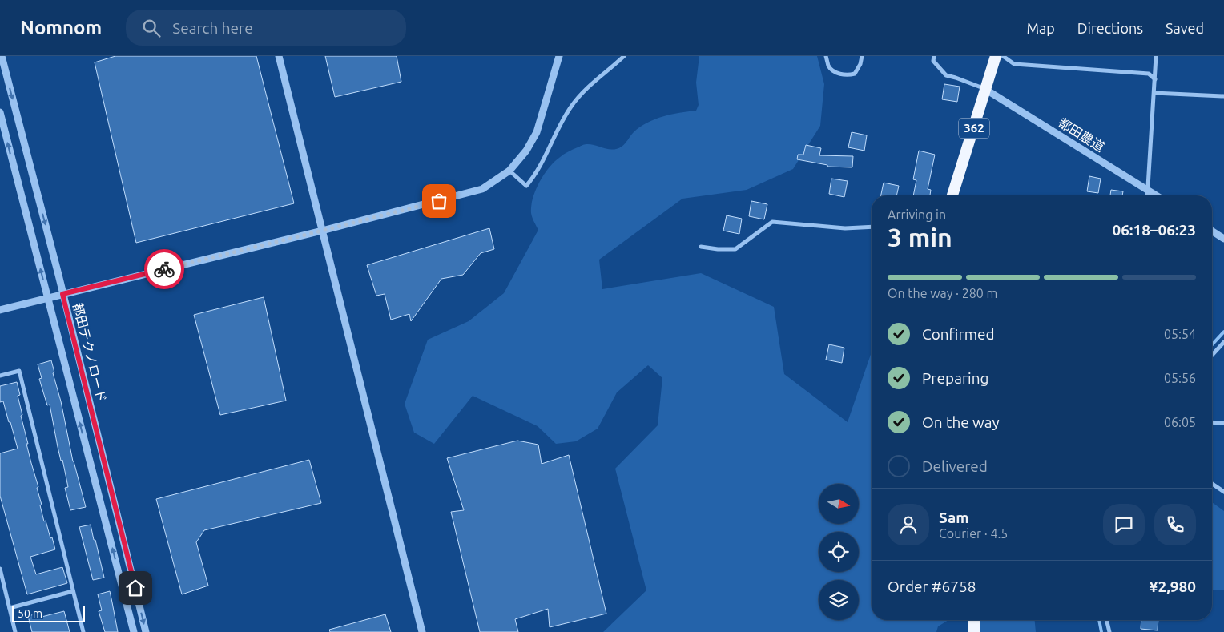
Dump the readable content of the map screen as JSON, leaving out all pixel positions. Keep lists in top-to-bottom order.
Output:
{
  "streets": {
    "highway": ["362"],
    "street": ["都田農道", "都田テクノロード"]
  },
  "crossings": [
    ["362", "都田農道"]
  ],
  "scale_bar": "50 m",
  "north": "right",
  "page": {
    "header": "Nomnom",
    "search": "Search here",
    "nav": ["Map", "Directions", "Saved"],
    "heading": ["3 min", "Arriving in", "06:18–06:23"],
    "panel": [
      "Sam",
      "Courier · 4.5",
      "Order #6758",
      "¥2,980"
    ],
    "bar": "On the way · 280 m",
    "list": [
      ["Confirmed", "05:54"],
      ["Preparing", "05:56"],
      ["On the way", "06:05"],
      "Delivered"
    ],
    "scale": "50 m"
  }
}
